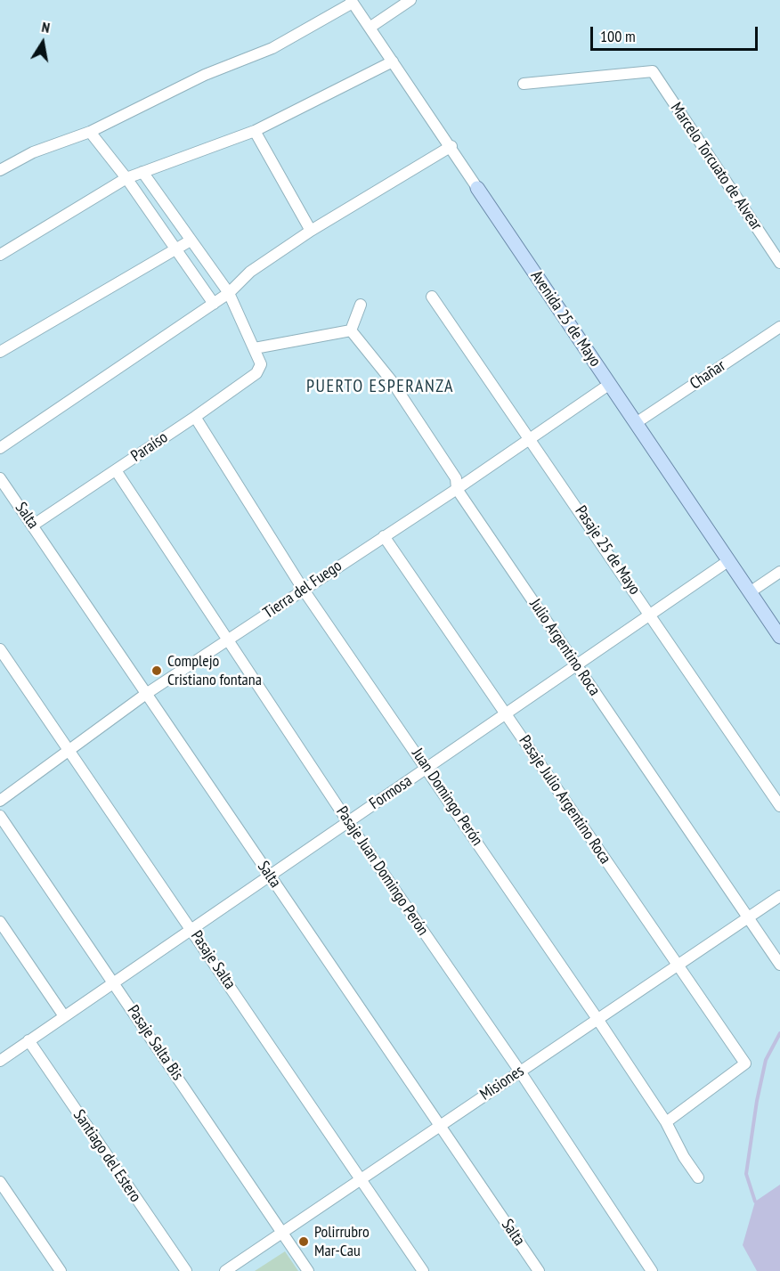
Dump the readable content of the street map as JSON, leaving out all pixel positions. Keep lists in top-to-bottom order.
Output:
{
  "streets": {
    "main road": ["Avenida 25 de Mayo"],
    "street": [
      "Marcelo Torcuato de Alvear",
      "Chañar",
      "Paraíso",
      "Salta",
      "Pasaje 25 de Mayo",
      "Tierra del Fuego",
      "Julio Argentino Roca",
      "Formosa",
      "Juan Domingo Perón",
      "Pasaje Julio Argentino Roca",
      "Pasaje Juan Domingo Perón",
      "Pasaje Salta",
      "Pasaje Salta Bis",
      "Misiones",
      "Santiago del Estero"
    ]
  },
  "crossings": [
    ["Avenida 25 de Mayo", "Chañar"],
    ["Avenida 25 de Mayo", "Tierra del Fuego"],
    ["Avenida 25 de Mayo", "Formosa"],
    ["Paraíso", "Salta"],
    ["Paraíso", "Juan Domingo Perón"],
    ["Paraíso", "Pasaje Juan Domingo Perón"],
    ["Salta", "Tierra del Fuego"],
    ["Salta", "Formosa"],
    ["Salta", "Misiones"],
    ["Pasaje 25 de Mayo", "Tierra del Fuego"],
    ["Pasaje 25 de Mayo", "Formosa"],
    ["Tierra del Fuego", "Julio Argentino Roca"],
    ["Tierra del Fuego", "Juan Domingo Perón"],
    ["Tierra del Fuego", "Pasaje Julio Argentino Roca"],
    ["Tierra del Fuego", "Pasaje Juan Domingo Perón"],
    ["Tierra del Fuego", "Pasaje Salta"],
    ["Julio Argentino Roca", "Formosa"],
    ["Julio Argentino Roca", "Misiones"],
    ["Formosa", "Juan Domingo Perón"],
    ["Formosa", "Pasaje Julio Argentino Roca"],
    ["Formosa", "Pasaje Juan Domingo Perón"],
    ["Formosa", "Pasaje Salta"],
    ["Formosa", "Pasaje Salta Bis"],
    ["Formosa", "Santiago del Estero"],
    ["Juan Domingo Perón", "Pasaje Julio Argentino Roca"],
    ["Juan Domingo Perón", "Misiones"],
    ["Pasaje Julio Argentino Roca", "Misiones"],
    ["Pasaje Juan Domingo Perón", "Misiones"],
    ["Pasaje Salta", "Misiones"],
    ["Pasaje Salta Bis", "Misiones"]
  ],
  "districts": ["PUERTO ESPERANZA"],
  "places": ["Complejo Cristiano fontana", "Polirrubro Mar-Cau"],
  "scale_bar": "100 m",
  "north": "top"
}
